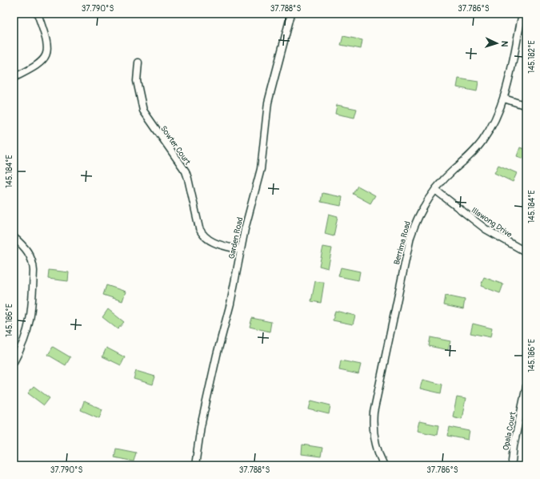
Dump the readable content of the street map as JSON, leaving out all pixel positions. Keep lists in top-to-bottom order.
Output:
{
  "streets": {
    "street": [
      "Sowter Court",
      "Illawong Drive",
      "Garden Road",
      "Berrima Road",
      "Opala Court"
    ]
  },
  "crossings": [
    ["Sowter Court", "Garden Road"],
    ["Illawong Drive", "Berrima Road"]
  ],
  "north": "right",
  "coordinates": [
    "37.790°S",
    "37.788°S",
    "37.786°S",
    "145.182°E",
    "145.184°E",
    "145.186°E"
  ]
}
